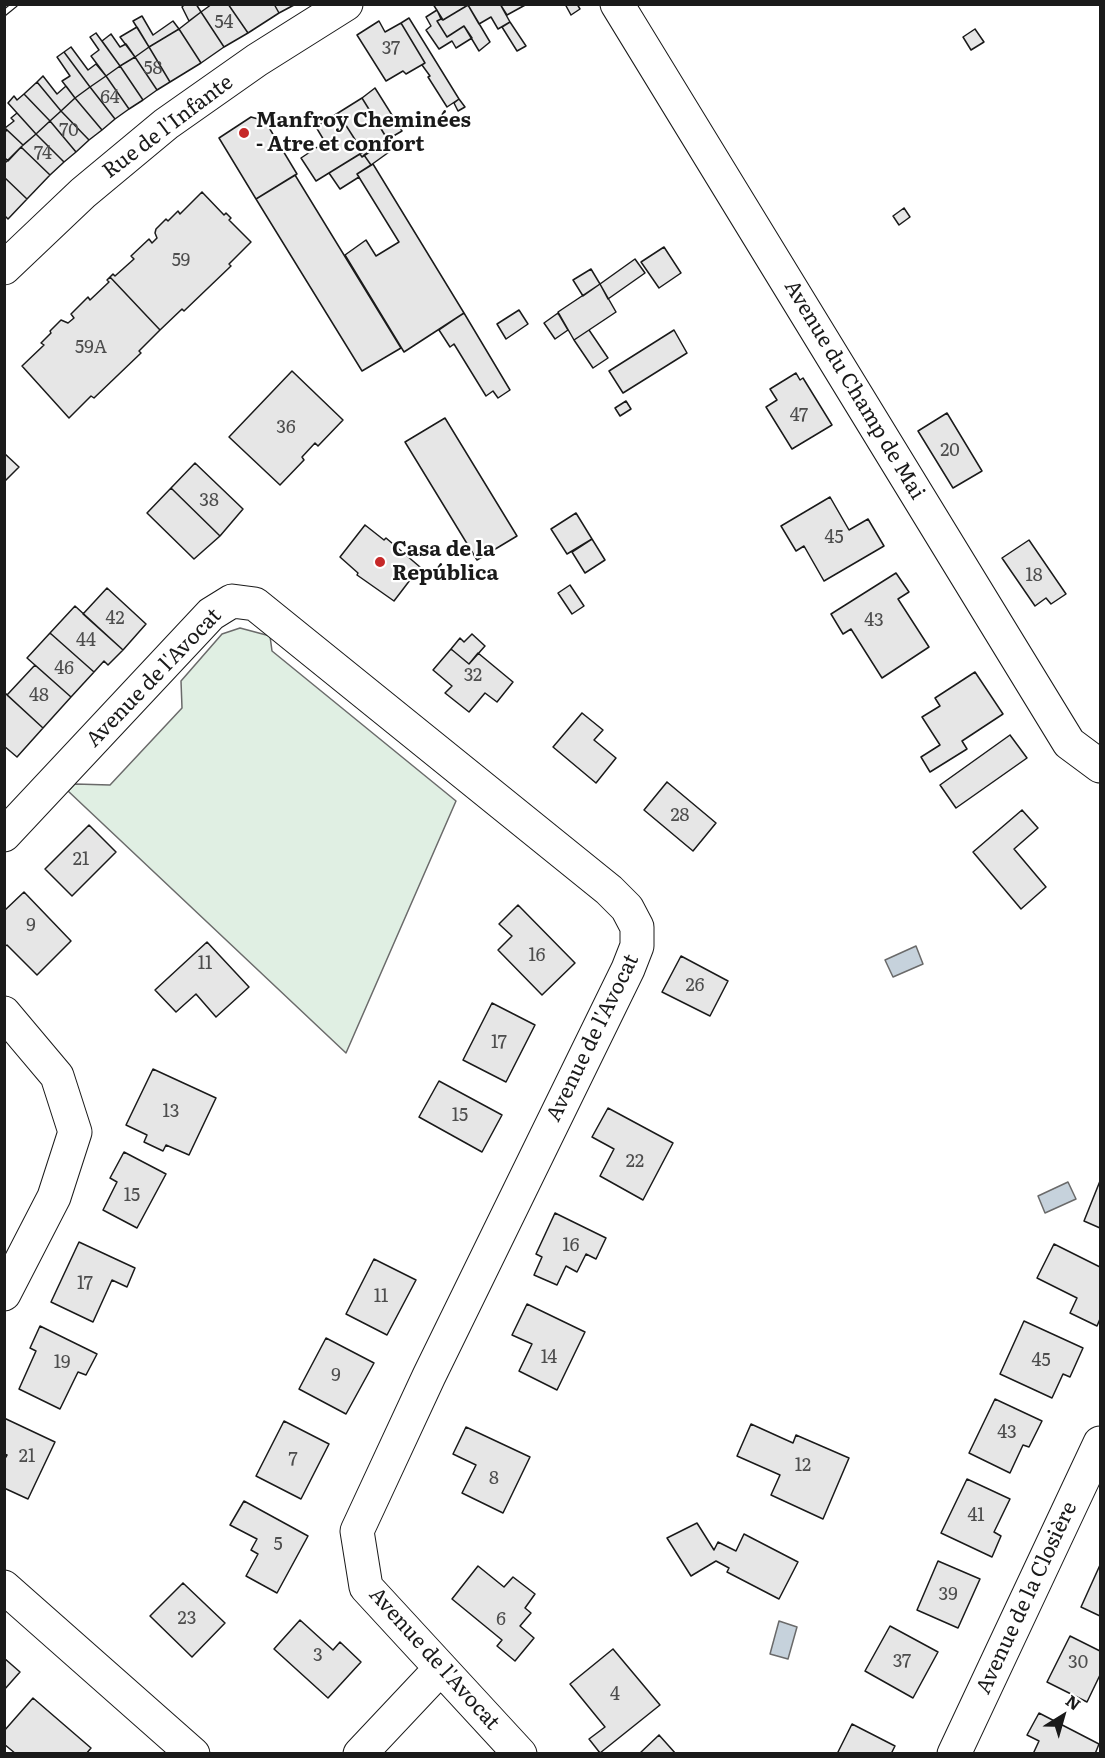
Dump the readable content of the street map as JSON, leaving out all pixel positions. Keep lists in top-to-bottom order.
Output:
{
  "streets": {
    "street": [
      "Rue de l'Infante",
      "Avenue du Champ de Mai",
      "Avenue de l'Avocat",
      "Avenue de la Closière"
    ]
  },
  "places": ["Manfroy Cheminées - Atre et confort", "Casa de la República"],
  "house_numbers": [
    "54",
    "37",
    "58",
    "64",
    "70",
    "74",
    "59",
    "59A",
    "47",
    "36",
    "20",
    "38",
    "45",
    "18",
    "42",
    "43",
    "44",
    "46",
    "32",
    "48",
    "28",
    "21",
    "9",
    "16",
    "11",
    "26",
    "17",
    "13",
    "15",
    "22",
    "15",
    "16",
    "17",
    "11",
    "14",
    "45",
    "19",
    "9",
    "43",
    "21",
    "7",
    "12",
    "8",
    "41",
    "5",
    "39",
    "23",
    "6",
    "3",
    "37",
    "30",
    "4"
  ],
  "north": "top right"
}
